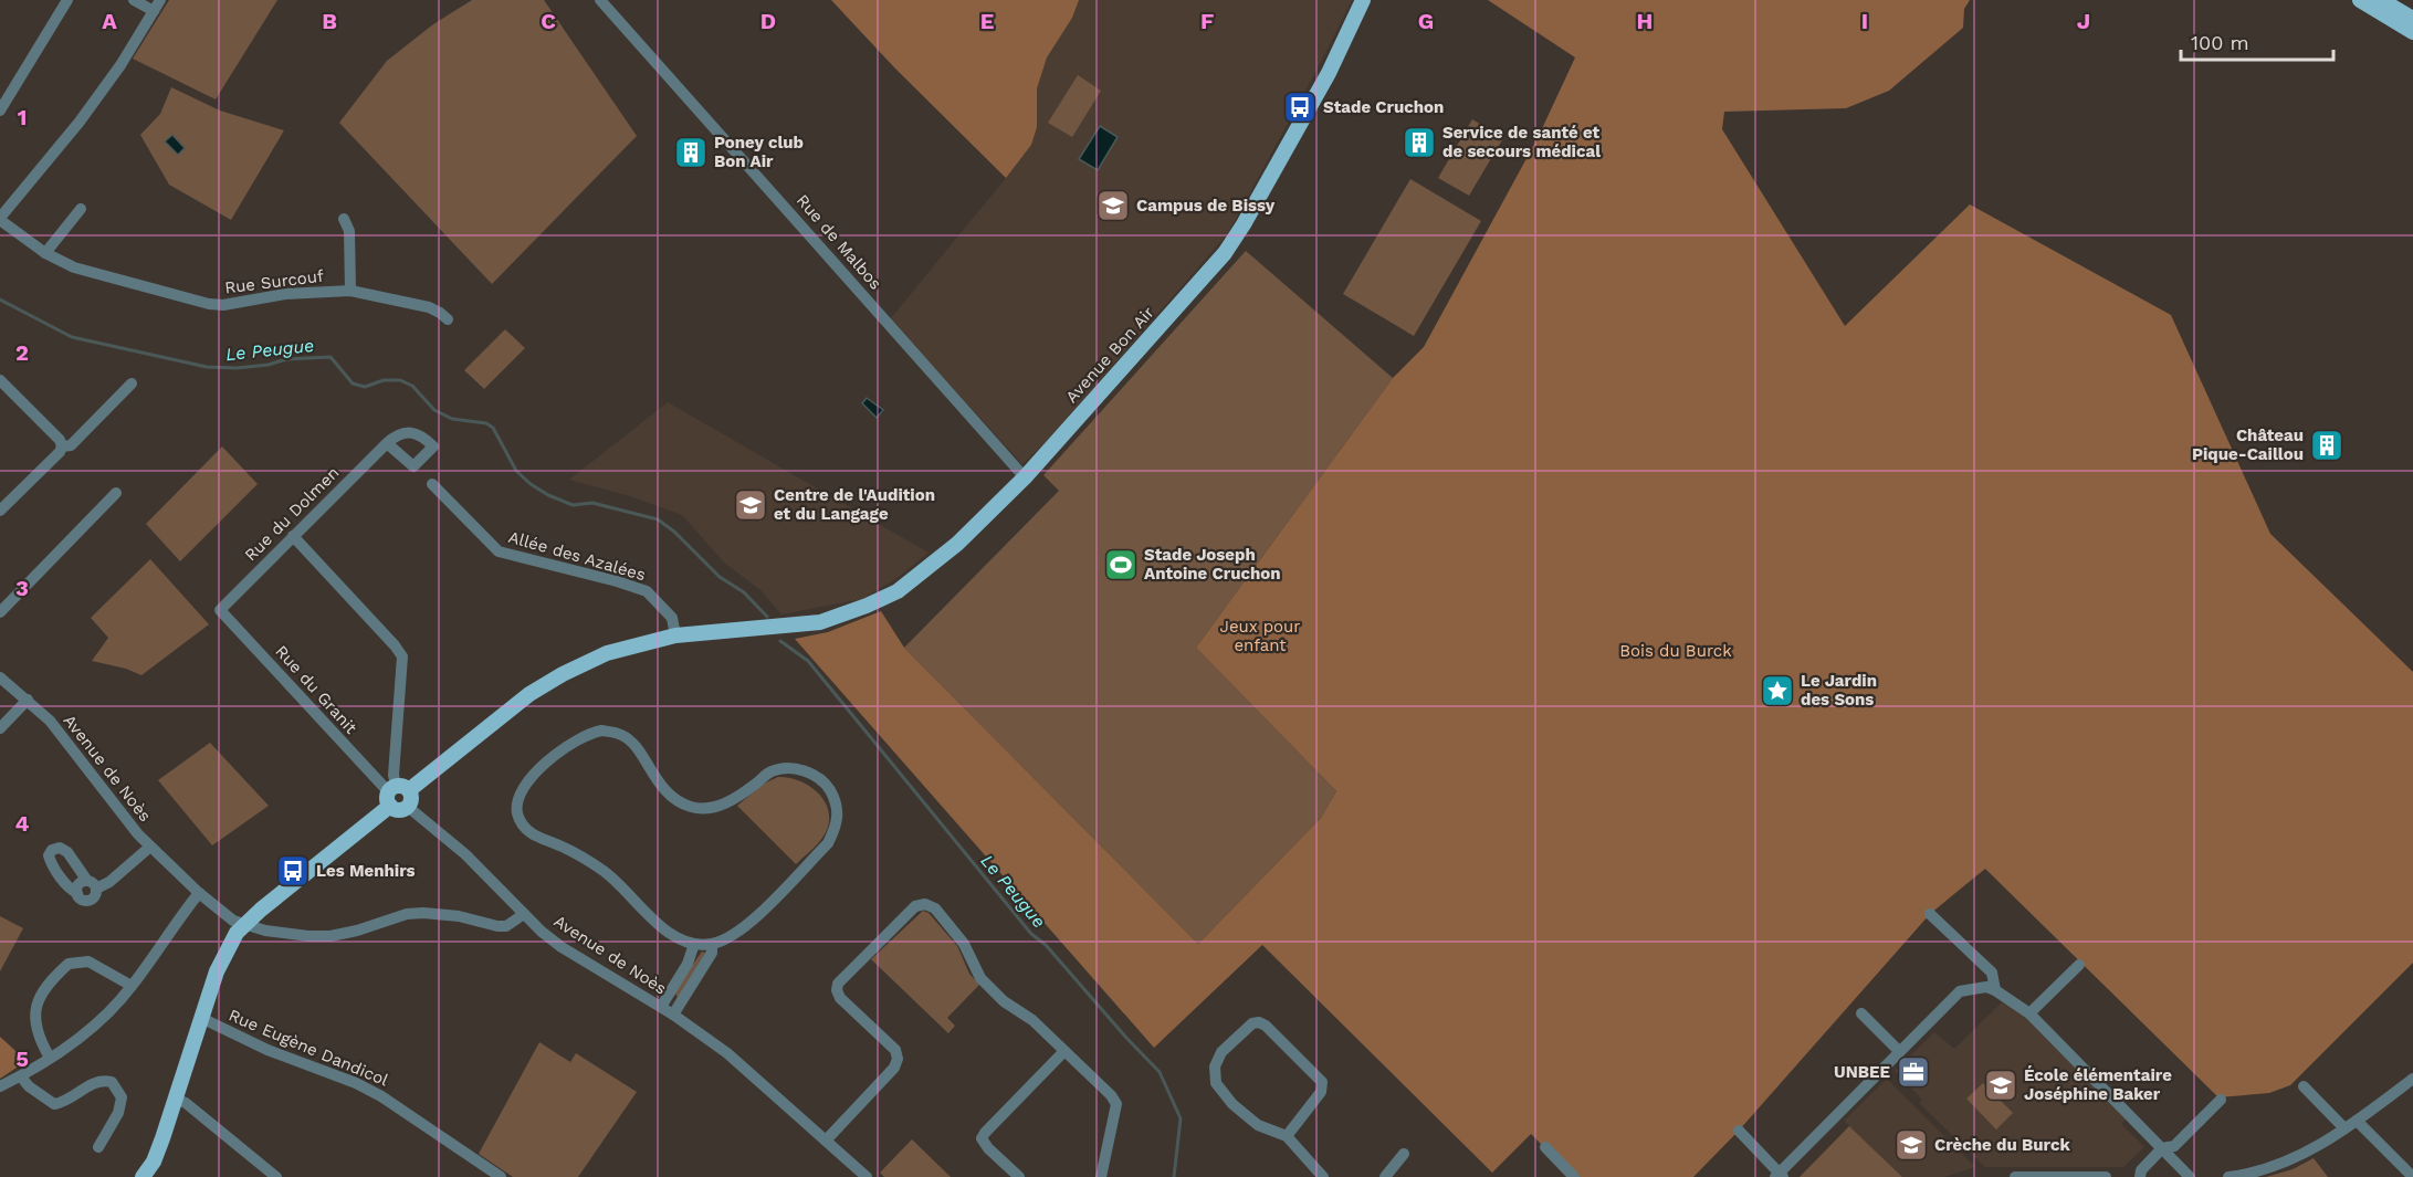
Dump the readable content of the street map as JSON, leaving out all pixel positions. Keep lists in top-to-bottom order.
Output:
{
  "streets": {
    "main road": ["Avenue Bon Air"],
    "street": [
      "Rue de Malbos",
      "Rue Surcouf",
      "Rue du Dolmen",
      "Allée des Azalées",
      "Rue du Granit",
      "Avenue de Noès",
      "Rue Eugène Dandicol"
    ]
  },
  "crossings": [
    ["Rue de Malbos", "Avenue Bon Air"],
    ["Avenue Bon Air", "Allée des Azalées"],
    ["Avenue Bon Air", "Rue du Granit"],
    ["Avenue Bon Air", "Avenue de Noès"],
    ["Avenue Bon Air", "Rue Eugène Dandicol"],
    ["Rue du Dolmen", "Rue du Granit"]
  ],
  "water": ["Le Peugue"],
  "parks": ["Jeux pour enfant", "Bois du Burck"],
  "places": {
    "bus stop": ["Stade Cruchon", "Les Menhirs"],
    "building": ["Service de santé et de secours médical", "Poney club Bon Air", "Château Pique-Caillou"],
    "school or university": [
      "Campus de Bissy",
      "Centre de l'Audition et du Langage",
      "École élémentaire Joséphine Baker",
      "Crèche du Burck"
    ],
    "sports": ["Stade Joseph Antoine Cruchon"],
    "place": ["Le Jardin des Sons"],
    "office": ["UNBEE"]
  },
  "scale_bar": "100 m",
  "grid": {
    "columns": [
      "A",
      "B",
      "C",
      "D",
      "E",
      "F",
      "G",
      "H",
      "I",
      "J"
    ],
    "rows": [
      "1",
      "2",
      "3",
      "4",
      "5"
    ]
  }
}
